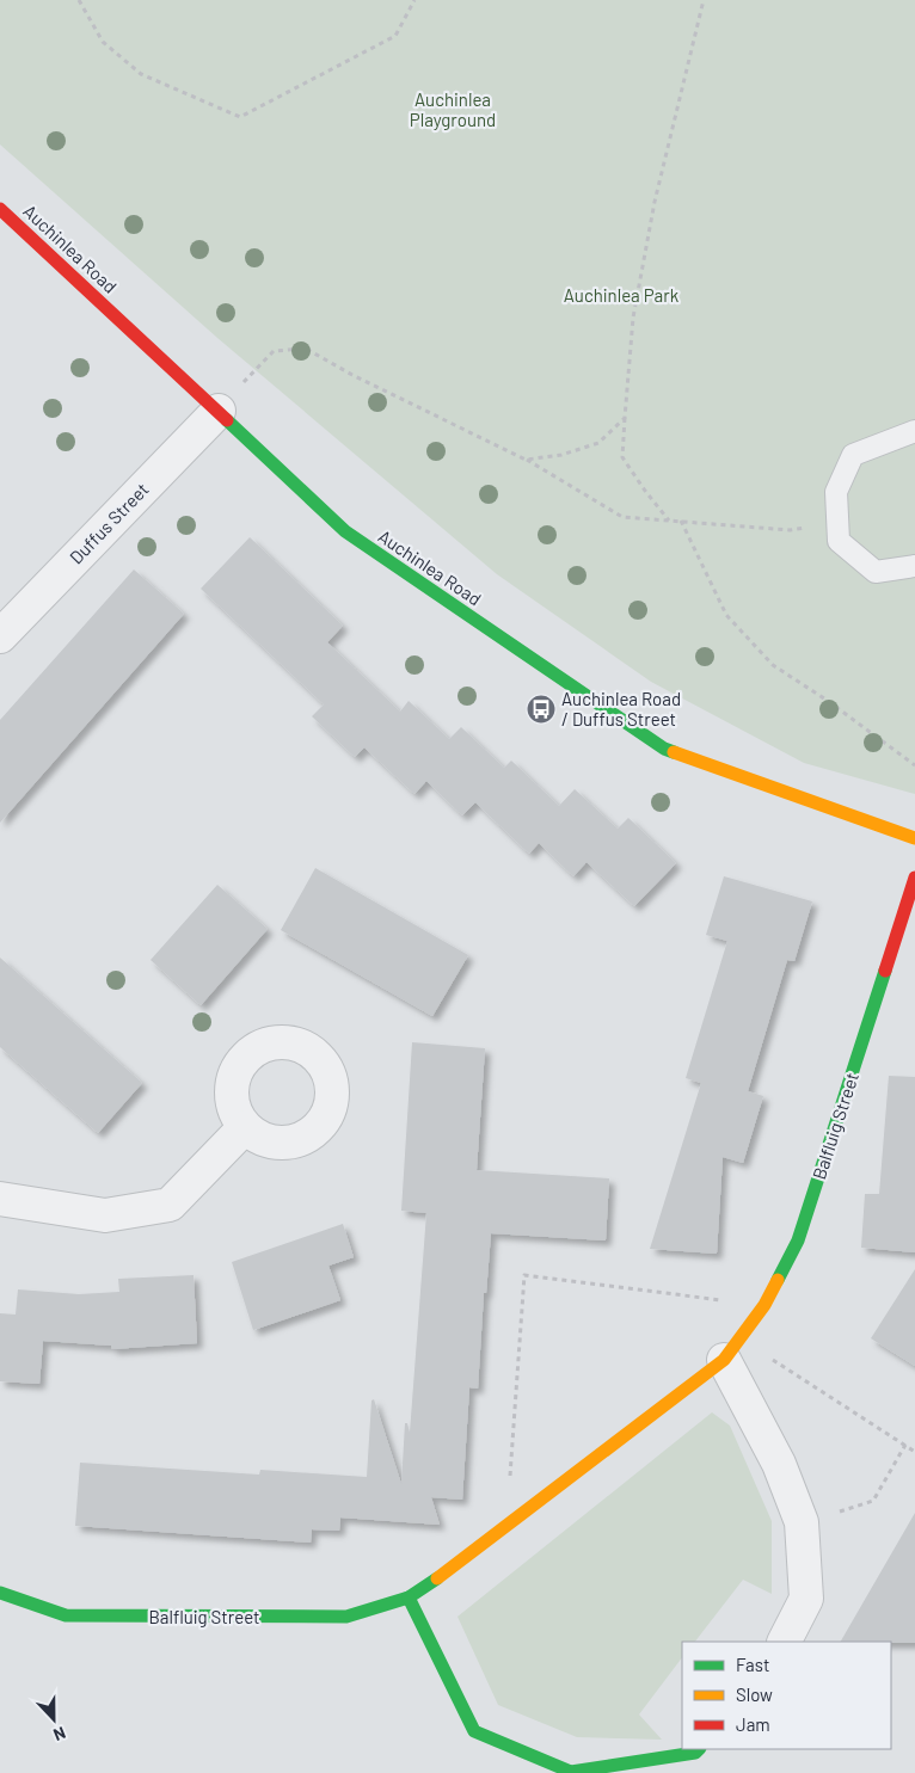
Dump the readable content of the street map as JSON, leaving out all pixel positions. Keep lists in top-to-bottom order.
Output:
{
  "streets": {
    "street": ["Auchinlea Road", "Duffus Street", "Balfluig Street"]
  },
  "crossings": [
    ["Auchinlea Road", "Duffus Street"]
  ],
  "parks": ["Auchinlea Playground", "Auchinlea Park"],
  "places": {
    "bus stop": ["Auchinlea Road / Duffus Street"]
  },
  "legend": ["Fast", "Slow", "Jam"],
  "north": "bottom"
}
